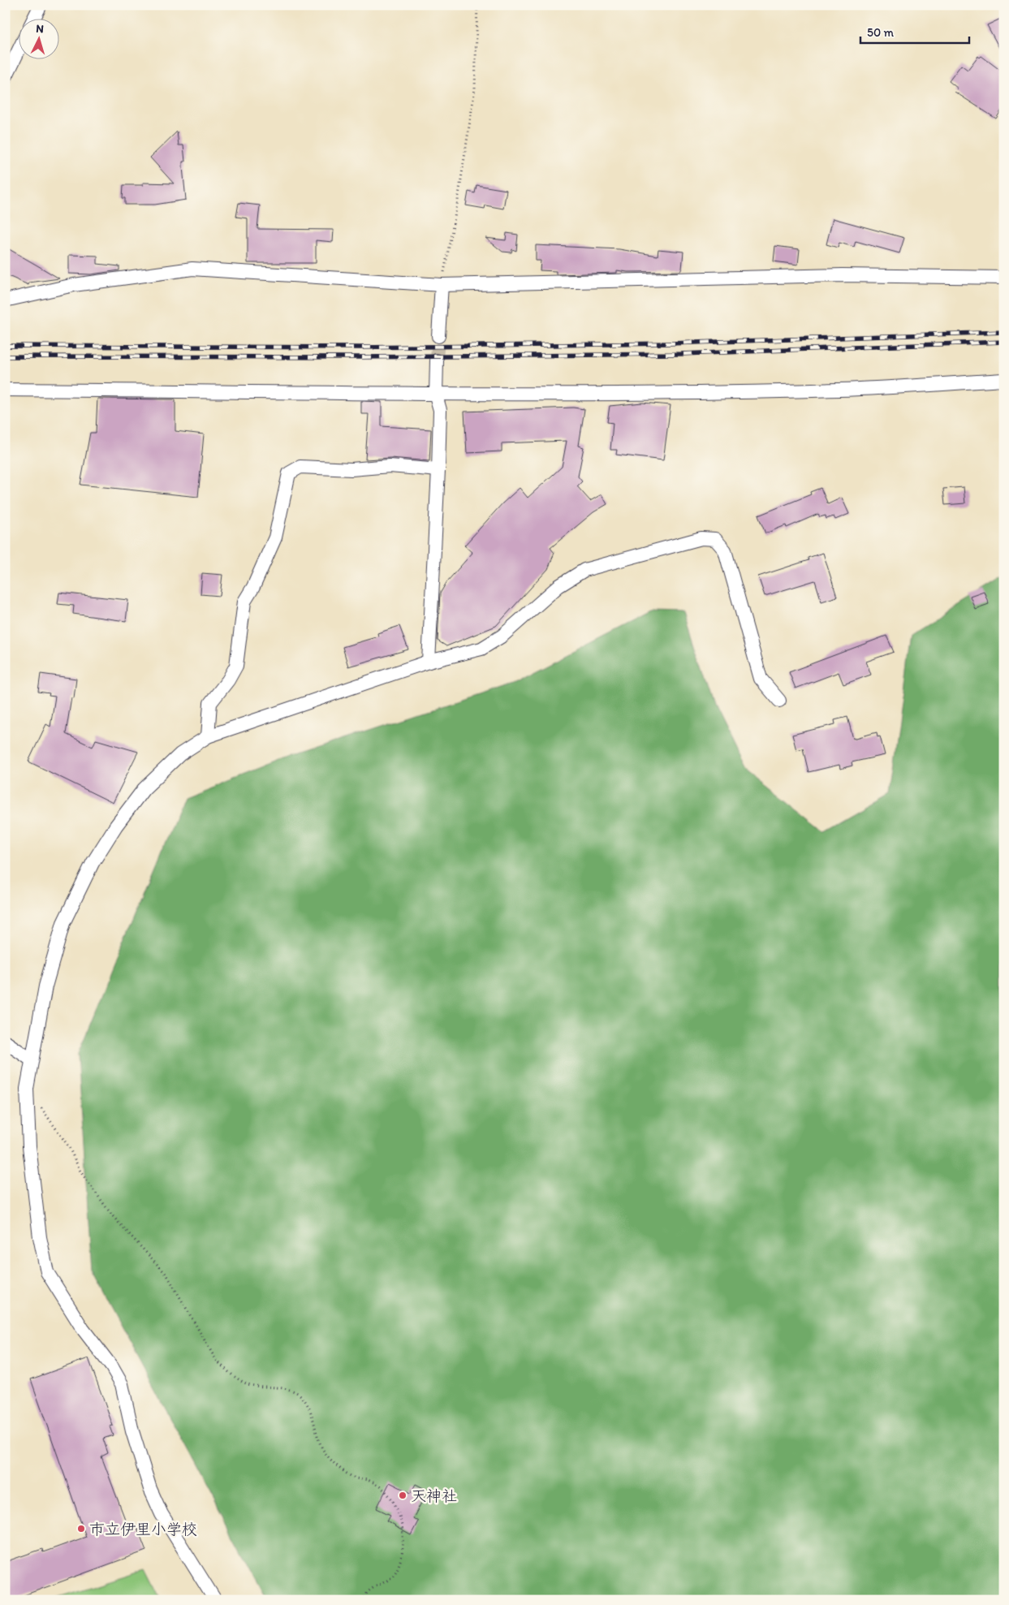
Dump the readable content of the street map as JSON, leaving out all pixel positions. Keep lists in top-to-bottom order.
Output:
{
  "places": ["天神社", "市立伊里小学校"],
  "scale_bar": "50 m",
  "north": "top"
}
